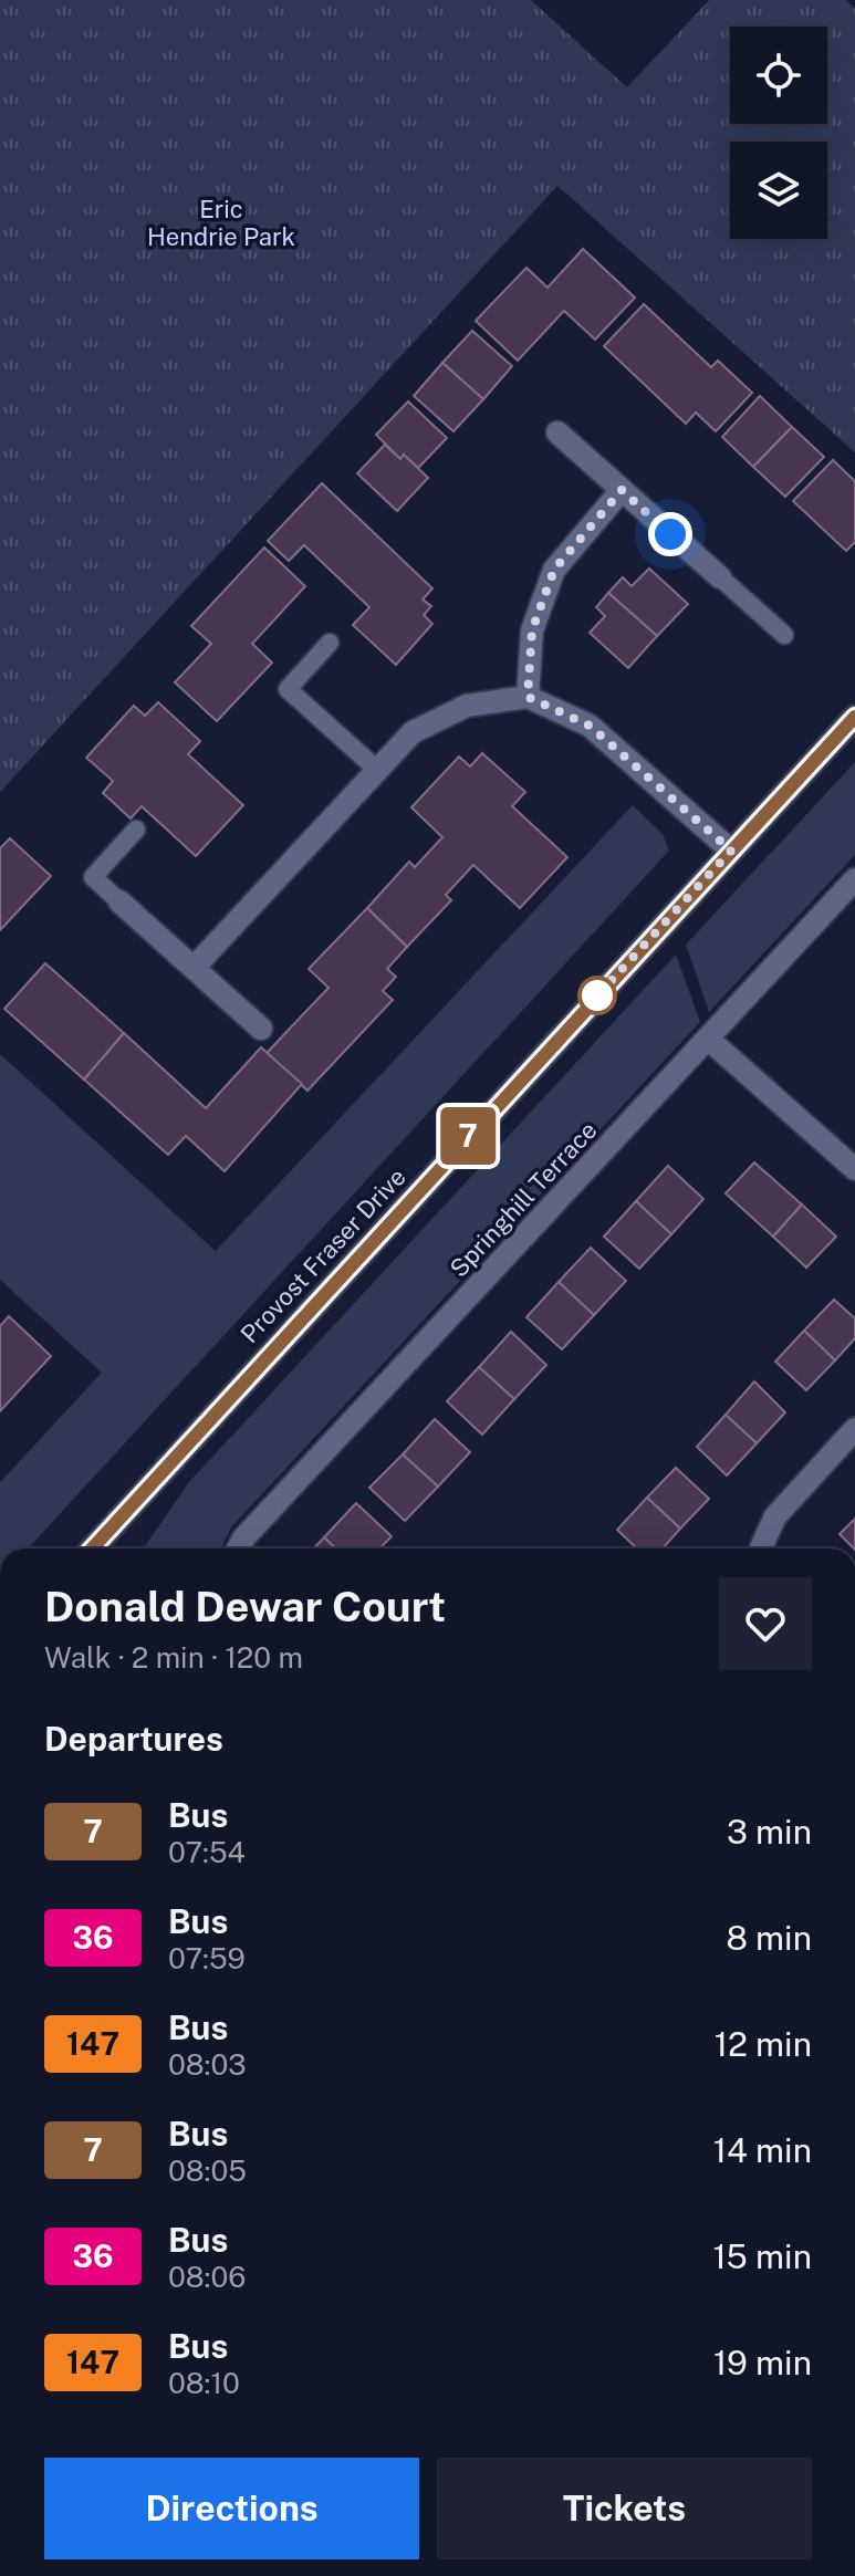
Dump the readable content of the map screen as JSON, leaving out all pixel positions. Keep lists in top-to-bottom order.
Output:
{
  "streets": {
    "street": ["Springhill Terrace", "Provost Fraser Drive"]
  },
  "parks": ["Eric Hendrie Park"],
  "lines": ["bus line 7"],
  "page": {
    "on_map": "7",
    "heading": [
      ["Donald Dewar Court", "Walk · 2 min · 120 m"],
      "Departures"
    ],
    "list": [
      {
        "mark": "7",
        "name": "Bus",
        "note": "07:54",
        "value": "3 min"
      },
      {
        "mark": "36",
        "name": "Bus",
        "note": "07:59",
        "value": "8 min"
      },
      {
        "mark": "147",
        "name": "Bus",
        "note": "08:03",
        "value": "12 min"
      },
      {
        "mark": "7",
        "name": "Bus",
        "note": "08:05",
        "value": "14 min"
      },
      {
        "mark": "36",
        "name": "Bus",
        "note": "08:06",
        "value": "15 min"
      },
      {
        "mark": "147",
        "name": "Bus",
        "note": "08:10",
        "value": "19 min"
      }
    ],
    "buttons": ["Directions", "Tickets"]
  }
}
